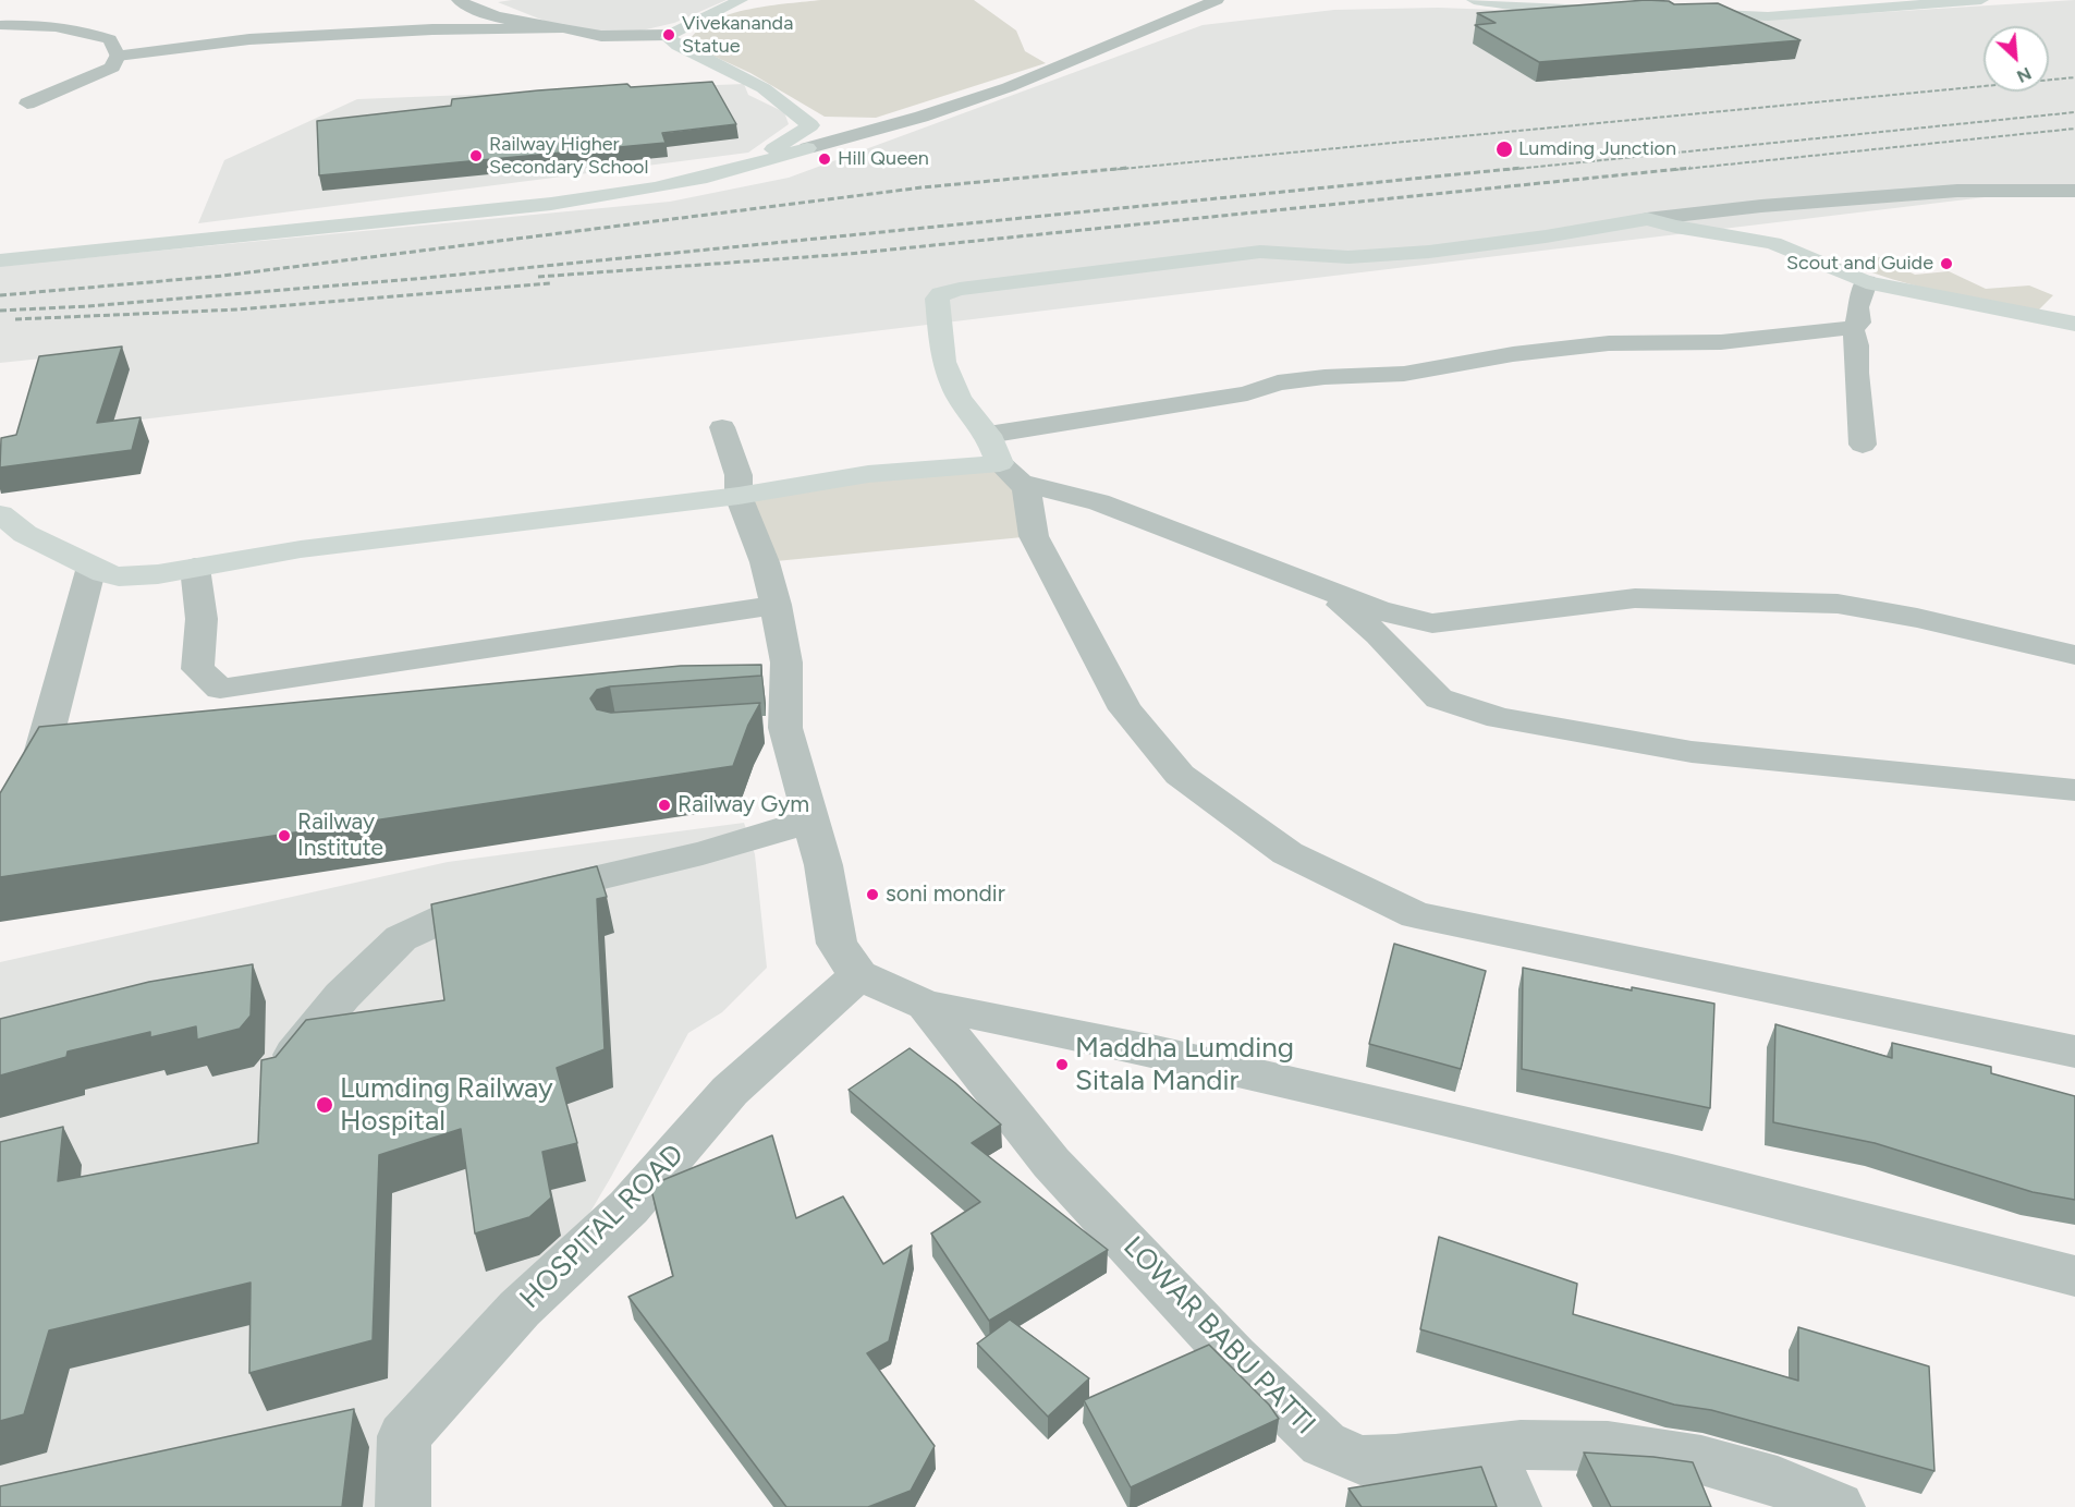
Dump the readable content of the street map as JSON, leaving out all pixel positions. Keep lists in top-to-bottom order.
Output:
{
  "streets": {
    "street": ["HOSPITAL ROAD", "LOWAR BABU PATTI"]
  },
  "places": [
    "Vivekananda Statue",
    "Lumding Junction",
    "Railway Higher Secondary School",
    "Hill Queen",
    "Scout and Guide",
    "Railway Gym",
    "Railway Institute",
    "soni mondir",
    "Maddha Lumding Sitala Mandir",
    "Lumding Railway Hospital"
  ],
  "north": "bottom right"
}
